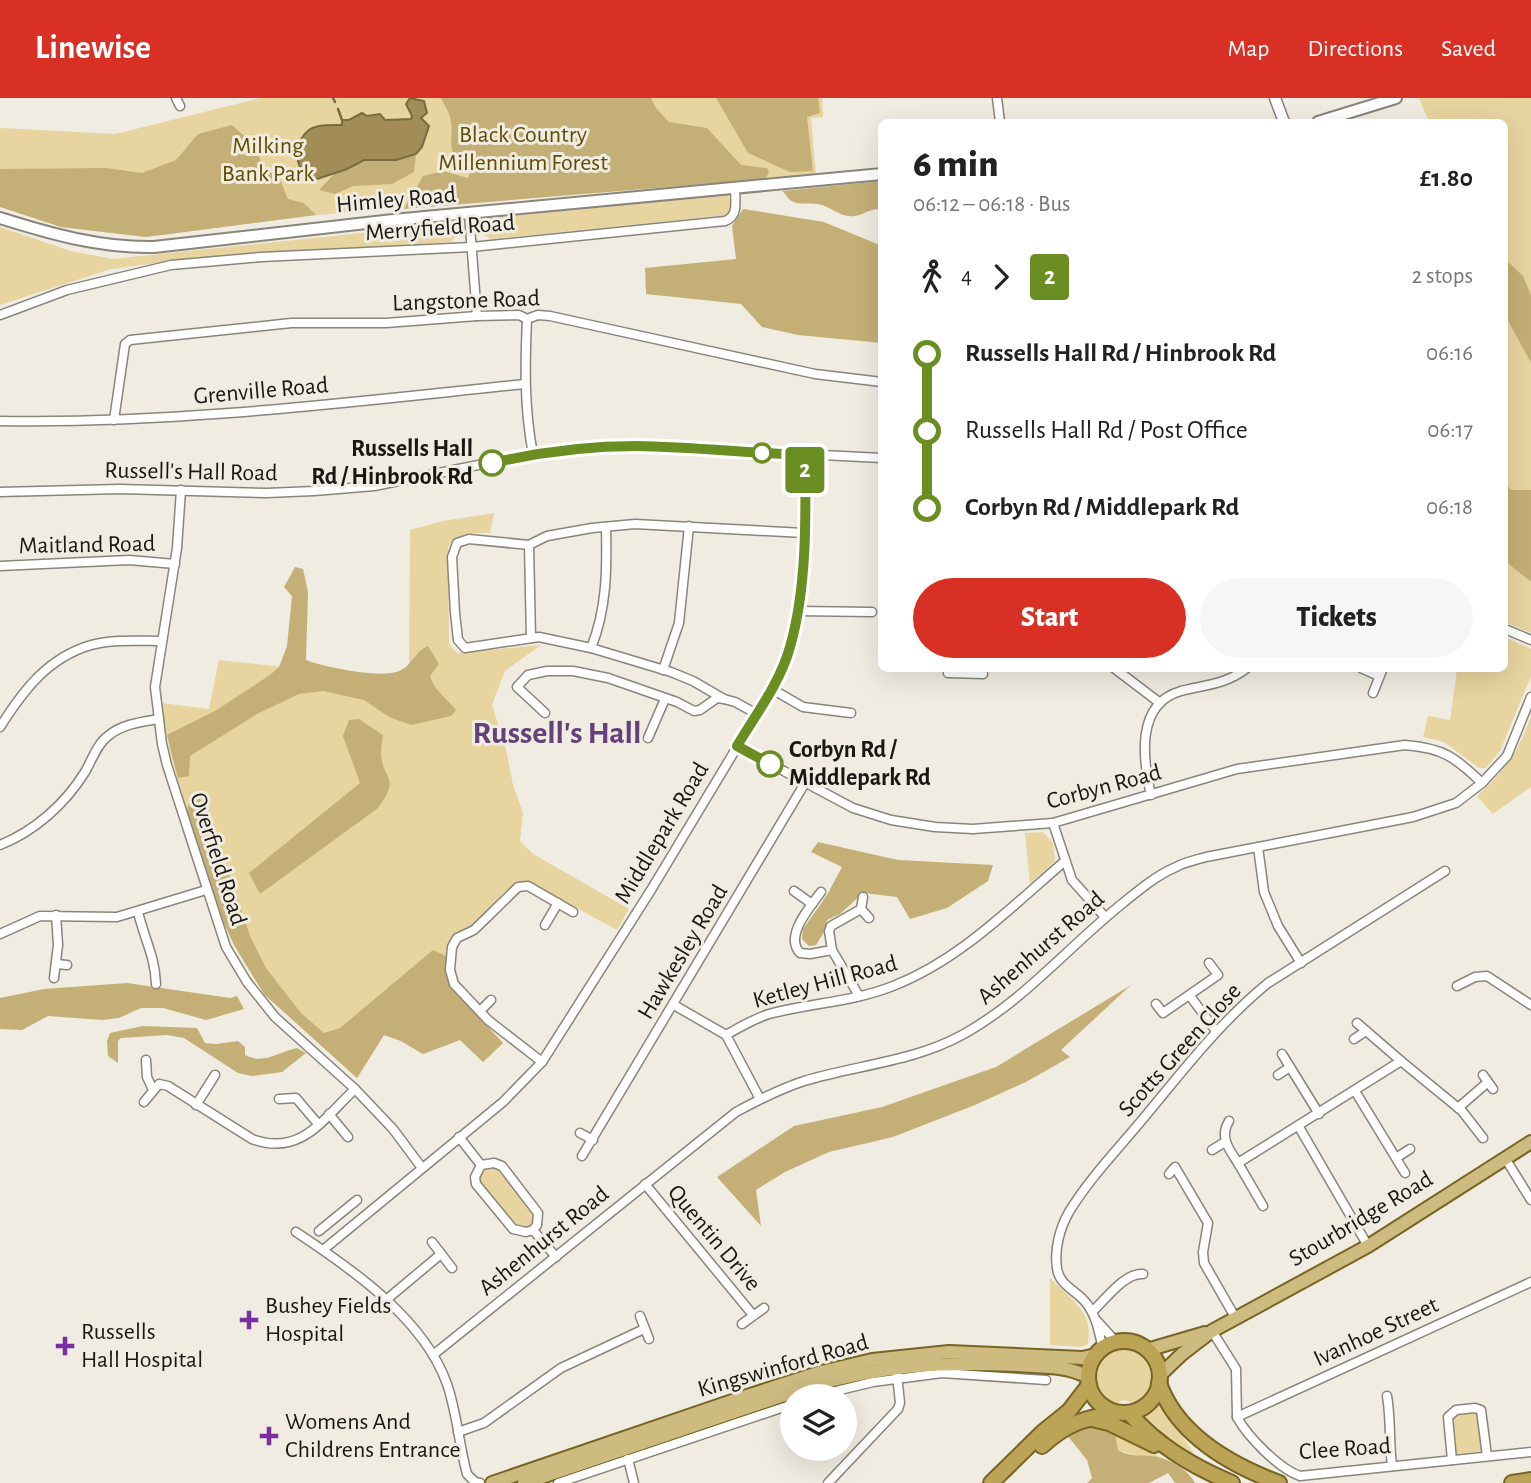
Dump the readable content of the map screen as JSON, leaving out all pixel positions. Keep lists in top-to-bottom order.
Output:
{
  "streets": {
    "main road": ["Himley Road", "Stourbridge Road", "Kingswinford Road"],
    "street": [
      "Merryfield Road",
      "Langstone Road",
      "Grenville Road",
      "Russell's Hall Road",
      "Maitland Road",
      "Corbyn Road",
      "Middlepark Road",
      "Overfield Road",
      "Ashenhurst Road",
      "Hawkesley Road",
      "Ketley Hill Road",
      "Scotts Green Close",
      "Quentin Drive",
      "Ivanhoe Street",
      "Clee Road"
    ]
  },
  "crossings": [
    ["Himley Road", "Merryfield Road"],
    ["Langstone Road", "Grenville Road"],
    ["Russell's Hall Road", "Middlepark Road"],
    ["Russell's Hall Road", "Overfield Road"],
    ["Maitland Road", "Overfield Road"],
    ["Corbyn Road", "Middlepark Road"],
    ["Corbyn Road", "Ashenhurst Road"],
    ["Corbyn Road", "Hawkesley Road"],
    ["Middlepark Road", "Overfield Road"],
    ["Ashenhurst Road", "Quentin Drive"],
    ["Scotts Green Close", "Stourbridge Road"],
    ["Scotts Green Close", "Kingswinford Road"],
    ["Stourbridge Road", "Kingswinford Road"],
    ["Ivanhoe Street", "Clee Road"]
  ],
  "districts": ["Russell's Hall"],
  "parks": ["Black Country Millennium Forest", "Milking Bank Park"],
  "places": {
    "other": ["Russells Hall Rd / Hinbrook Rd", "Corbyn Rd / Middlepark Rd"],
    "health": ["Bushey Fields Hospital", "Russells Hall Hospital", "Womens And Childrens Entrance"]
  },
  "lines": ["bus line 2"],
  "page": {
    "header": "Linewise",
    "nav": ["Map", "Directions", "Saved"],
    "on_map": "2",
    "heading": ["6 min", "06:12 – 06:18 · Bus", "£1.80"],
    "legs": ["4", "2", "2 stops"],
    "list": [
      {
        "name": "Russells Hall Rd / Hinbrook Rd",
        "value": "06:16"
      },
      {
        "name": "Russells Hall Rd / Post Office",
        "value": "06:17"
      },
      {
        "name": "Corbyn Rd / Middlepark Rd",
        "value": "06:18"
      }
    ],
    "buttons": ["Start", "Tickets"]
  }
}
